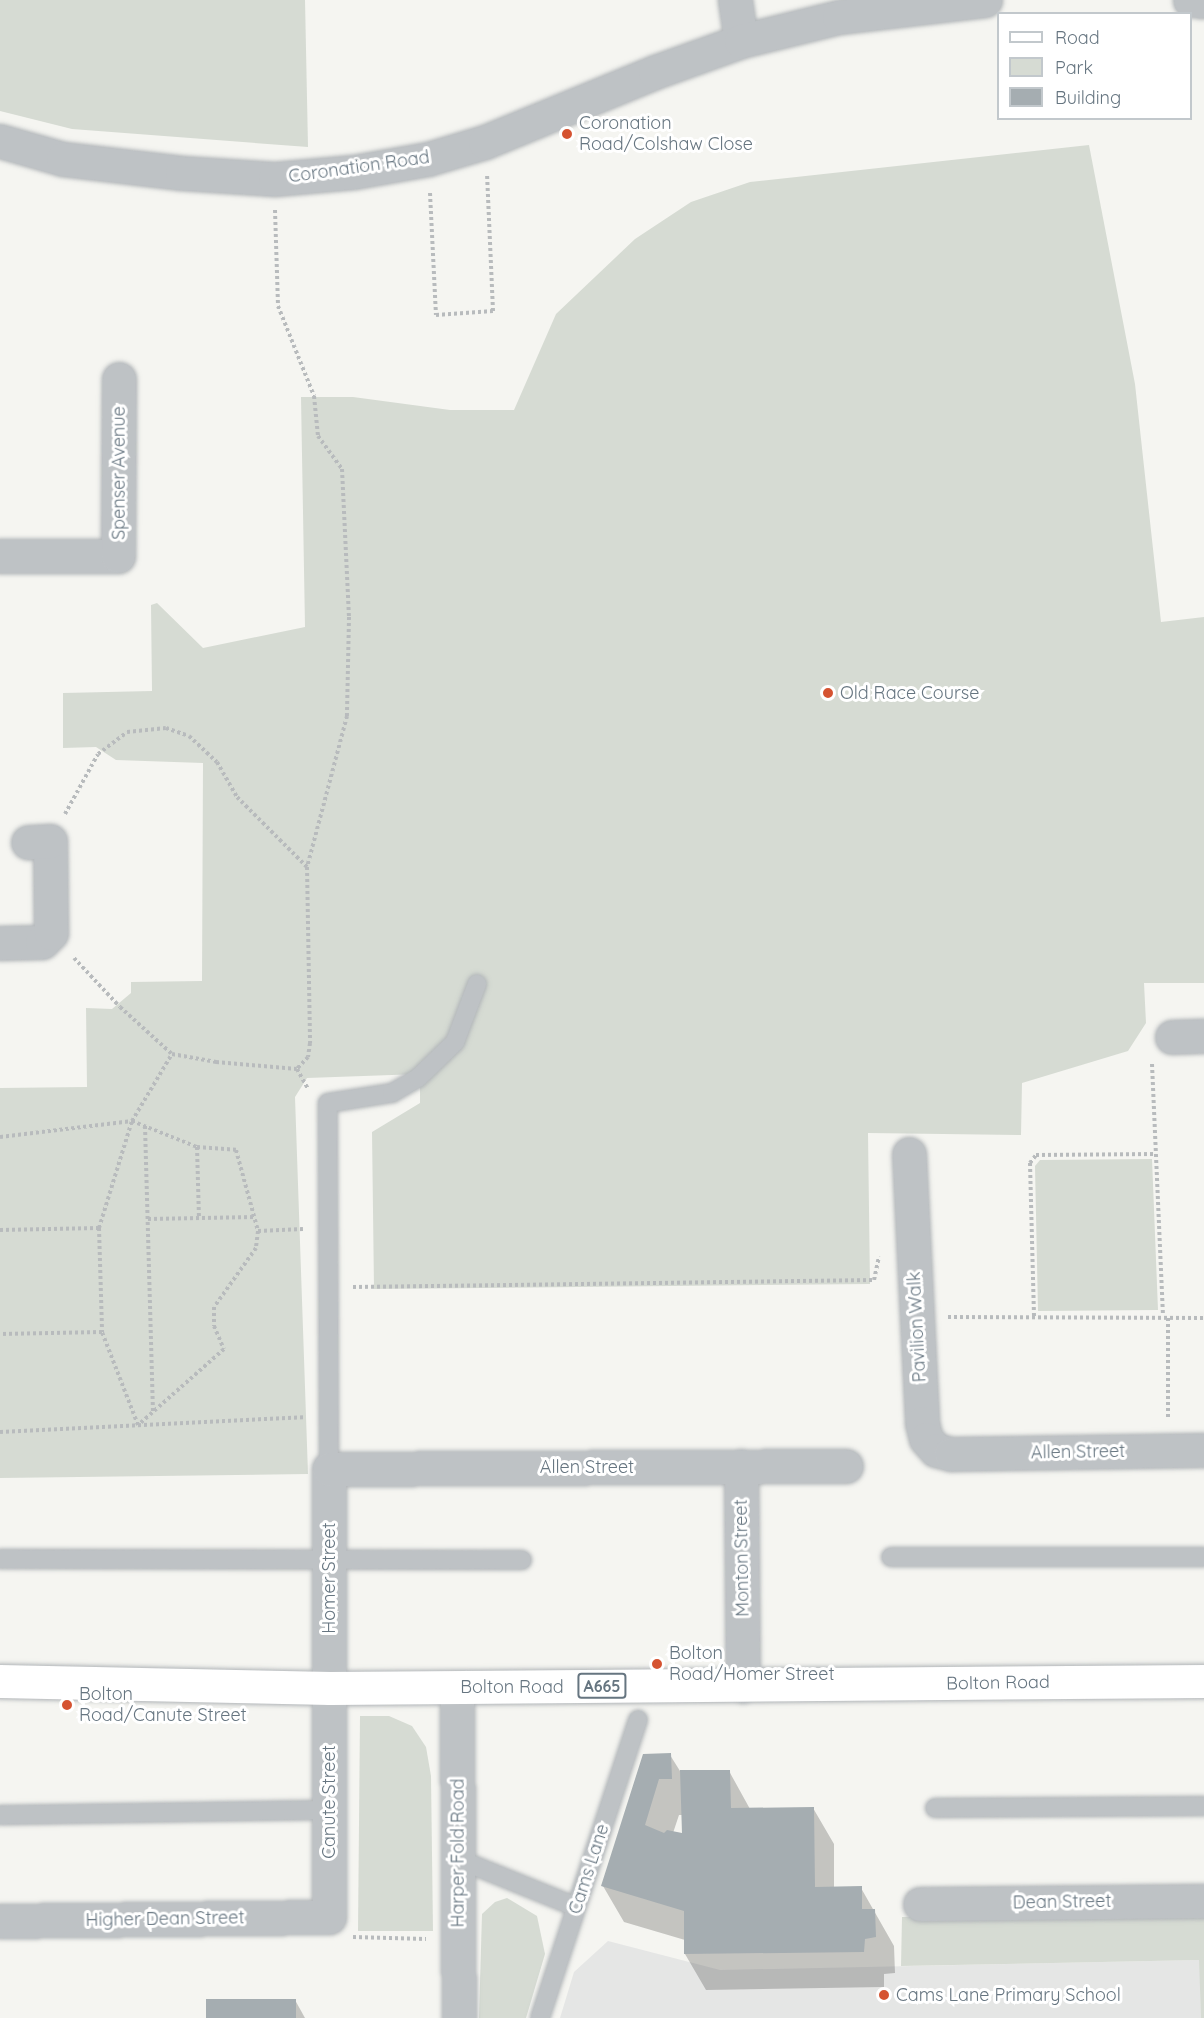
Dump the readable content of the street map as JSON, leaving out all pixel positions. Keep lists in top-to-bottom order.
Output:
{
  "streets": {
    "main road": ["Bolton Road", "A665"],
    "street": [
      "Coronation Road",
      "Spenser Avenue",
      "Pavilion Walk",
      "Allen Street",
      "Monton Street",
      "Homer Street",
      "Canute Street",
      "Harper Fold Road",
      "Dean Street",
      "Higher Dean Street"
    ],
    "lane": ["Cams Lane"]
  },
  "crossings": [
    ["Pavilion Walk", "Allen Street"],
    ["Allen Street", "Monton Street"],
    ["Allen Street", "Homer Street"],
    ["Monton Street", "Bolton Road"],
    ["Homer Street", "Bolton Road"],
    ["Homer Street", "Canute Street"],
    ["Bolton Road", "Canute Street"],
    ["Bolton Road", "Harper Fold Road"],
    ["Canute Street", "Higher Dean Street"]
  ],
  "places": [
    "Coronation Road/Colshaw Close",
    "Old Race Course",
    "Bolton Road/Homer Street",
    "Bolton Road/Canute Street",
    "Cams Lane Primary School"
  ],
  "legend": ["Road", "Park", "Building"]
}
